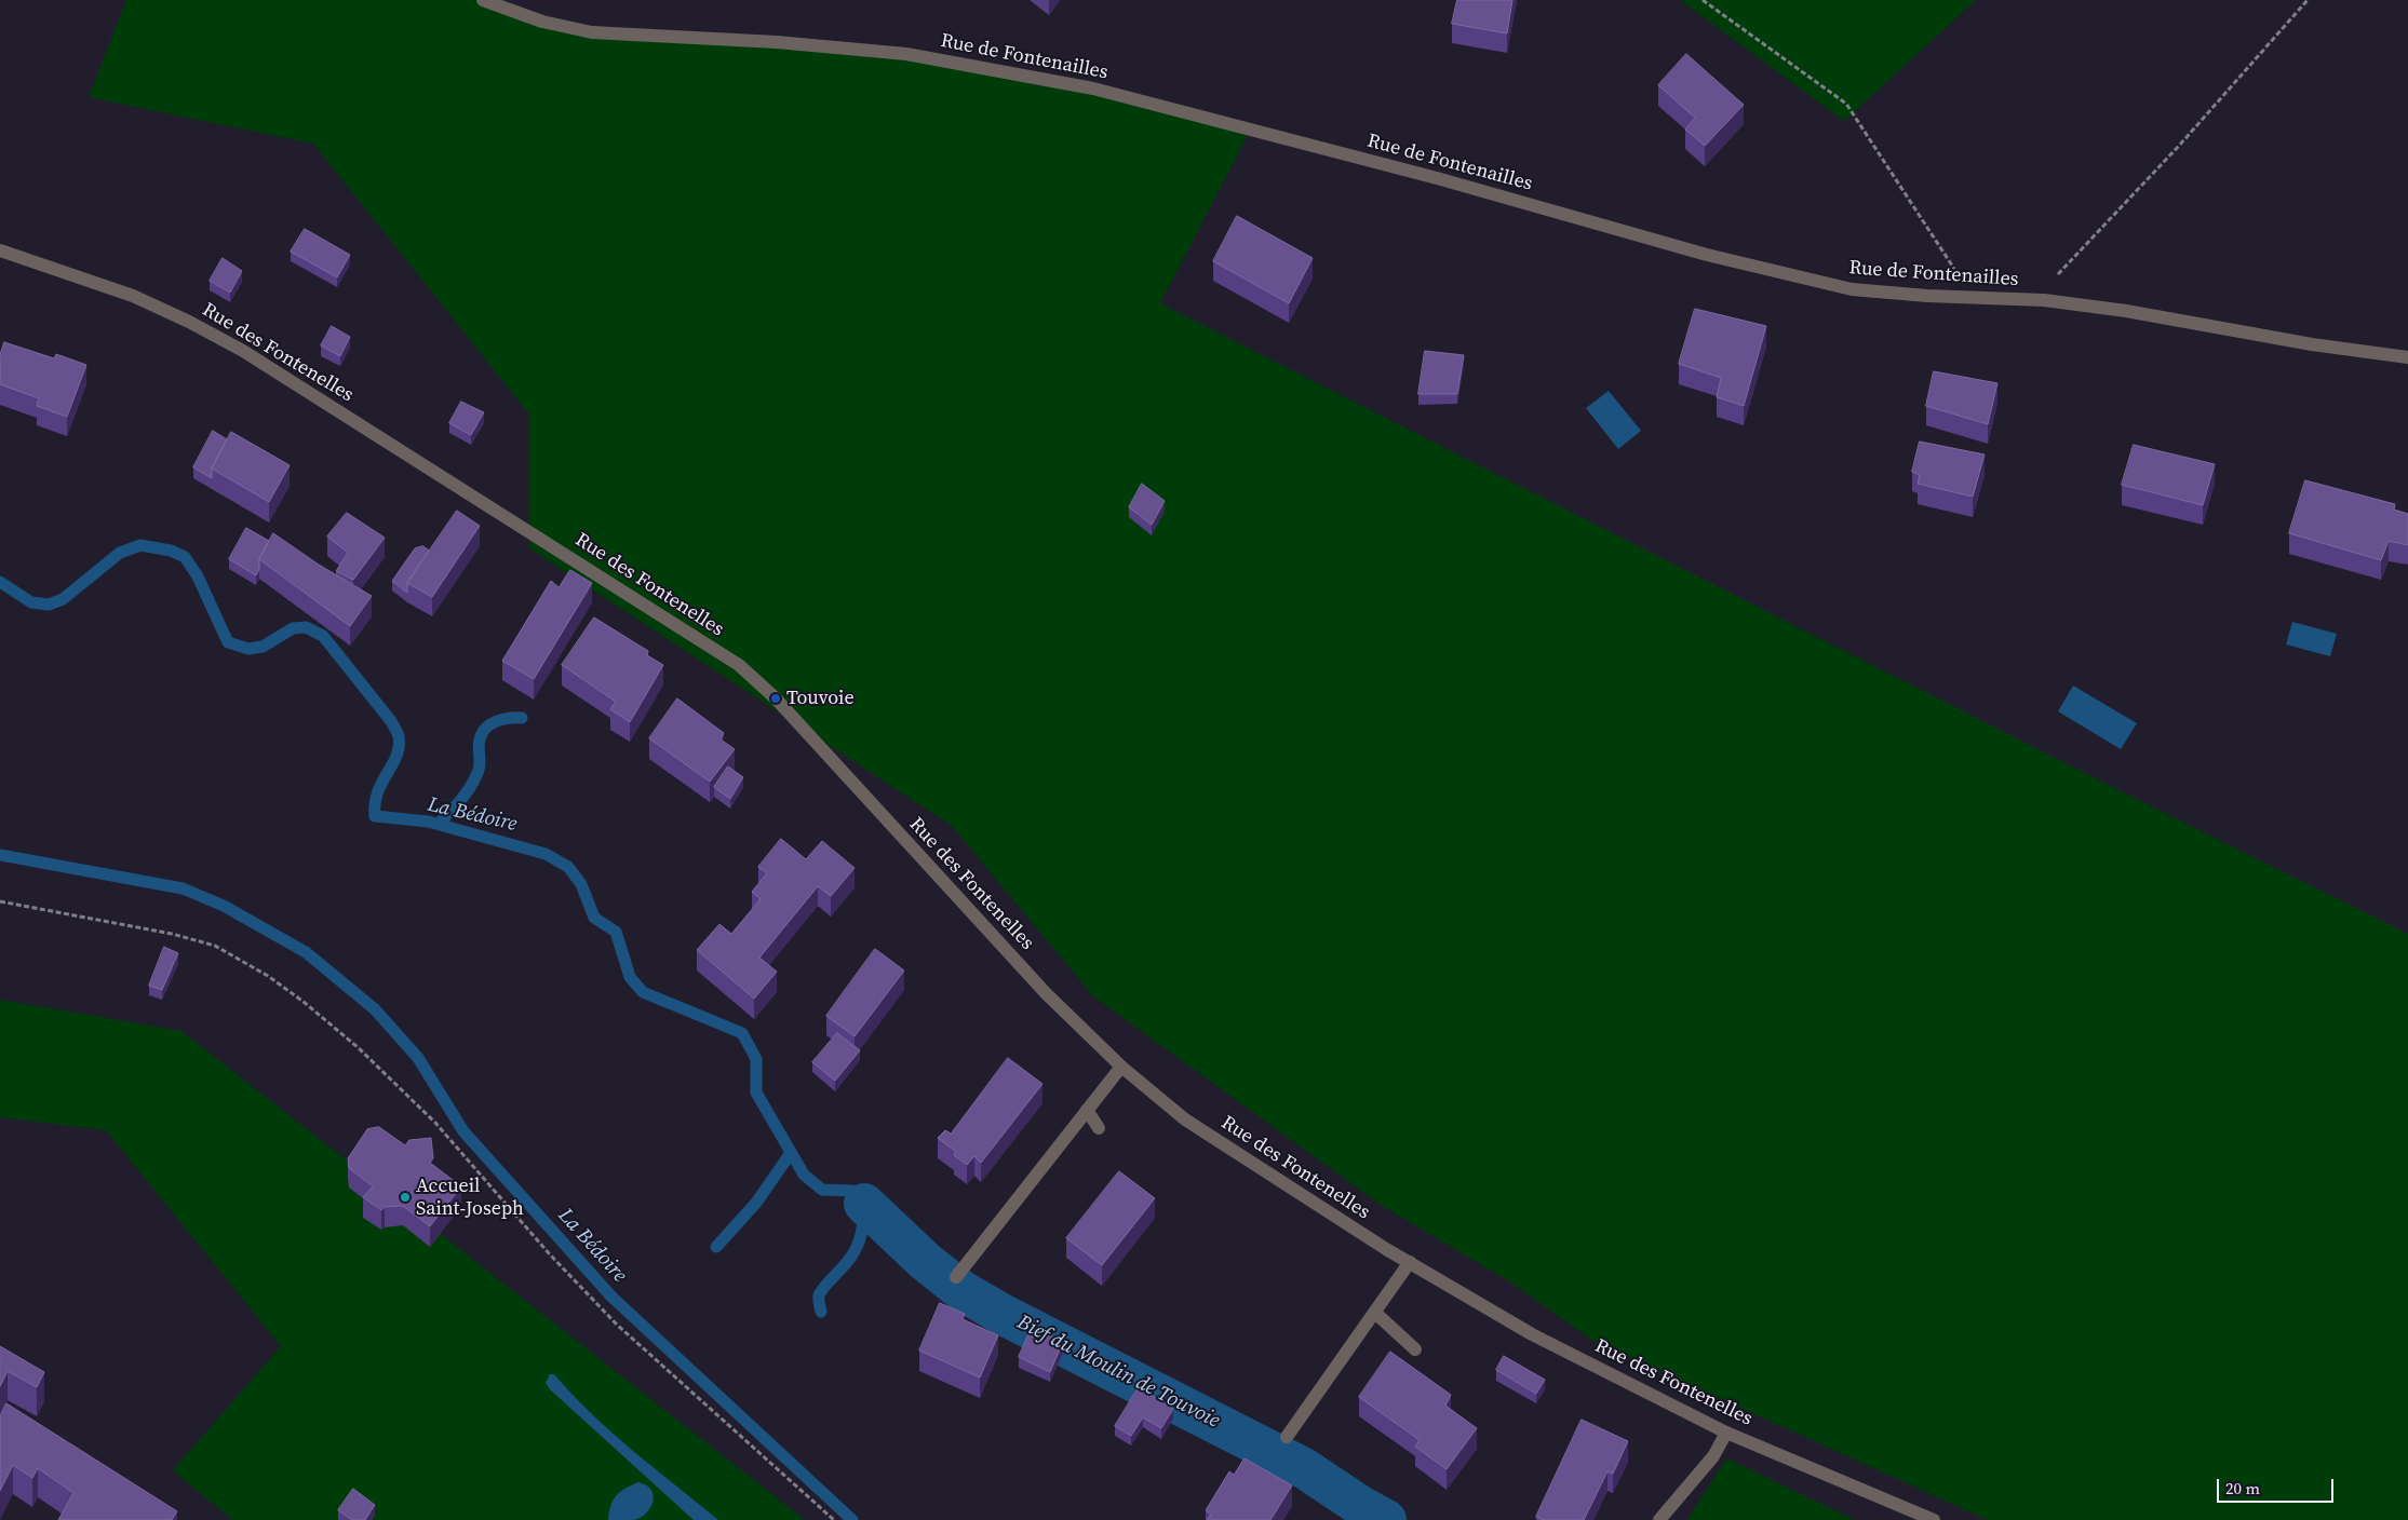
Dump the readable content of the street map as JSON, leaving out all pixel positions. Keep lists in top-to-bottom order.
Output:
{
  "streets": {
    "street": ["Rue de Fontenailles", "Rue des Fontenelles"]
  },
  "water": ["La Bédoire", "Bief du Moulin de Touvoie"],
  "places": ["Touvoie", "Accueil Saint-Joseph"],
  "scale_bar": "20 m"
}
